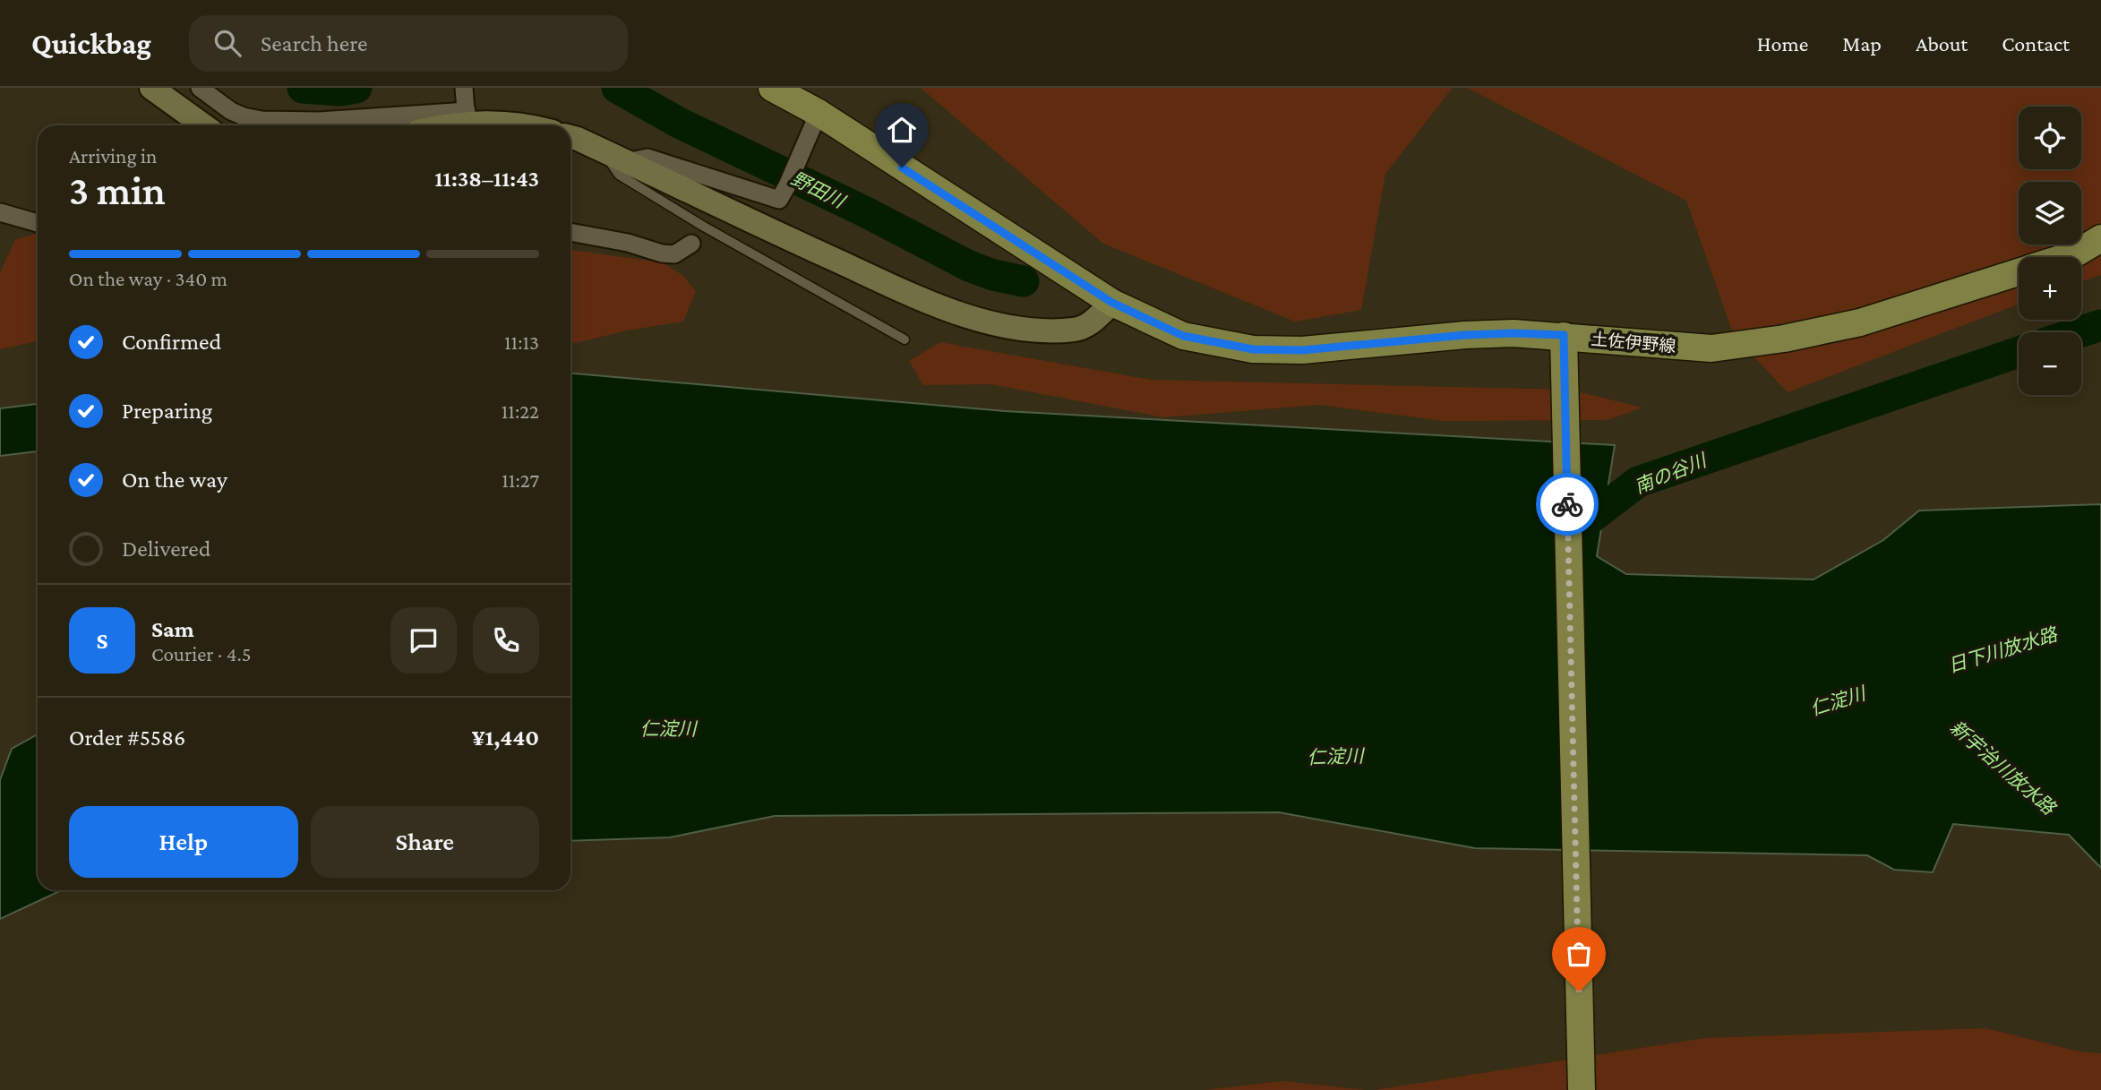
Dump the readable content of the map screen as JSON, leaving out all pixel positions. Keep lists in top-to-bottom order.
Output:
{
  "streets": {
    "main road": ["土佐伊野線"]
  },
  "water": [
    "野田川",
    "南の谷川",
    "日下川放水路",
    "仁淀川",
    "新宇治川放水路"
  ],
  "page": {
    "header": "Quickbag",
    "search": "Search here",
    "nav": [
      "Home",
      "Map",
      "About",
      "Contact"
    ],
    "map_buttons": ["+", "−"],
    "heading": ["3 min", "Arriving in", "11:38–11:43"],
    "panel": [
      "Sam",
      "Courier · 4.5",
      "Order #5586",
      "¥1,440"
    ],
    "bar": "On the way · 340 m",
    "list": [
      ["Confirmed", "11:13"],
      ["Preparing", "11:22"],
      ["On the way", "11:27"],
      "Delivered"
    ],
    "round": "S",
    "buttons": ["Help", "Share"]
  }
}
